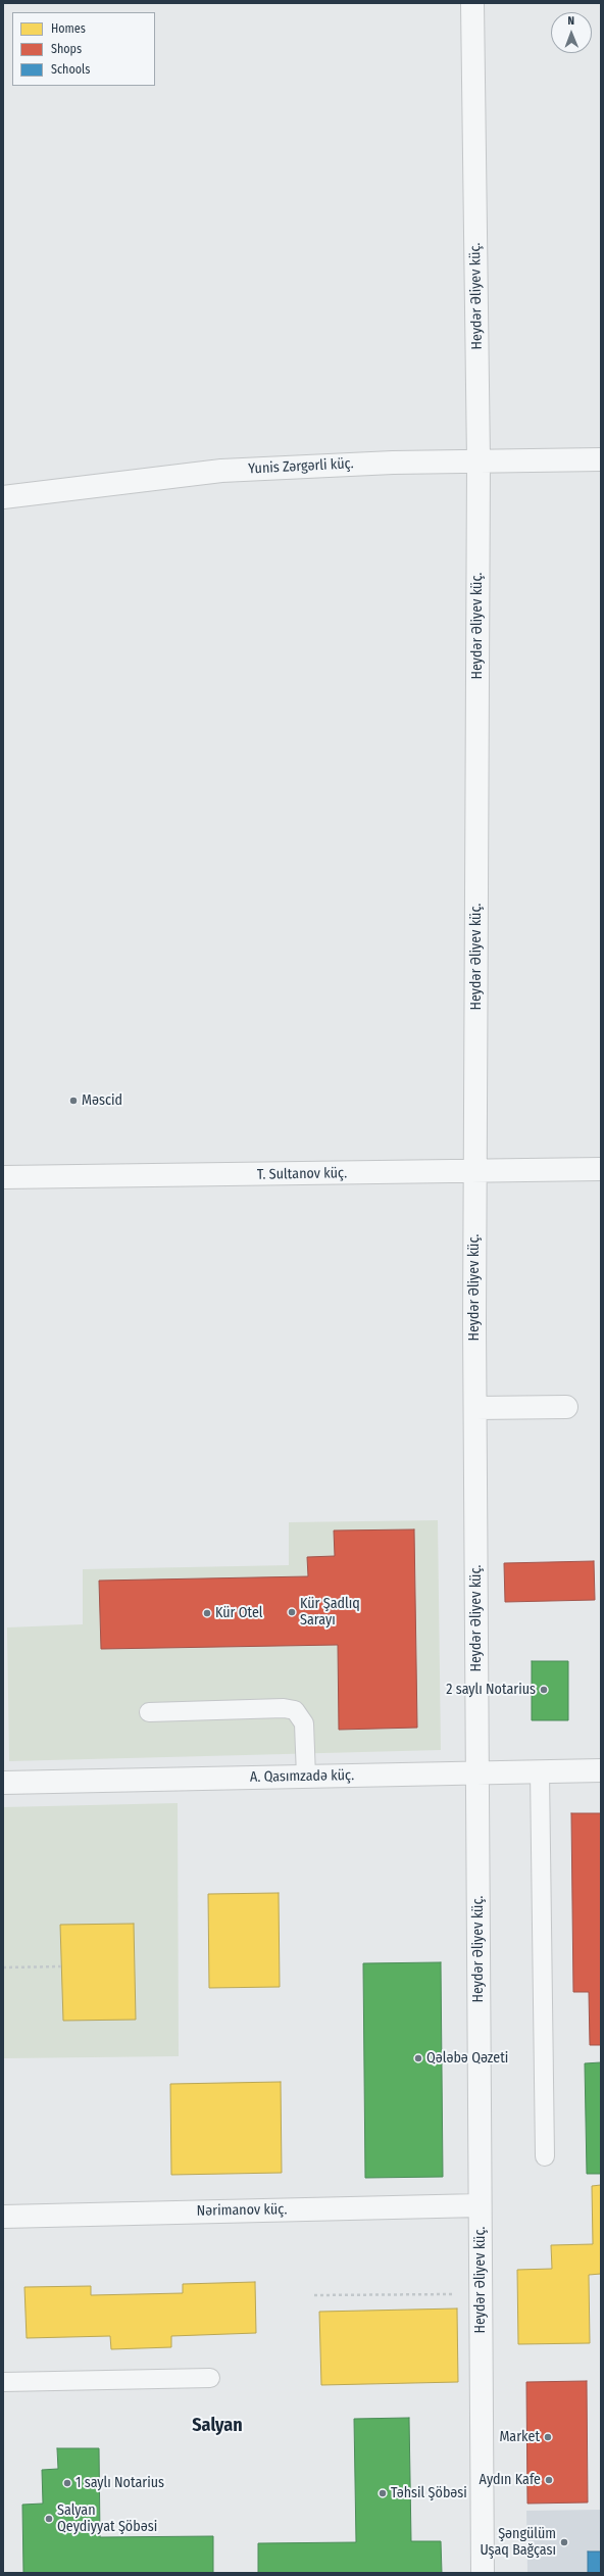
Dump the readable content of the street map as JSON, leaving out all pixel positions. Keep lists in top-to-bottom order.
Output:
{
  "streets": {
    "street": [
      "Heydər Əliyev küç.",
      "Yunis Zərgərli küç.",
      "T. Sultanov küç.",
      "A. Qasımzadə küç.",
      "Nərimanov küç."
    ]
  },
  "crossings": [
    ["Heydər Əliyev küç.", "Yunis Zərgərli küç."],
    ["Heydər Əliyev küç.", "T. Sultanov küç."],
    ["Heydər Əliyev küç.", "A. Qasımzadə küç."],
    ["Heydər Əliyev küç.", "Nərimanov küç."]
  ],
  "districts": ["Salyan"],
  "places": [
    "Məscid",
    "Kür Şadlıq Sarayı",
    "Kür Otel",
    "2 saylı Notarius",
    "Qələbə Qəzeti",
    "Market",
    "Aydın Kafe",
    "1 saylı Notarius",
    "Təhsil Şöbəsi",
    "Salyan Qeydiyyat Şöbəsi",
    "Şəngülüm Uşaq Bağçası"
  ],
  "legend": ["Homes", "Shops", "Schools"],
  "north": "top"
}
